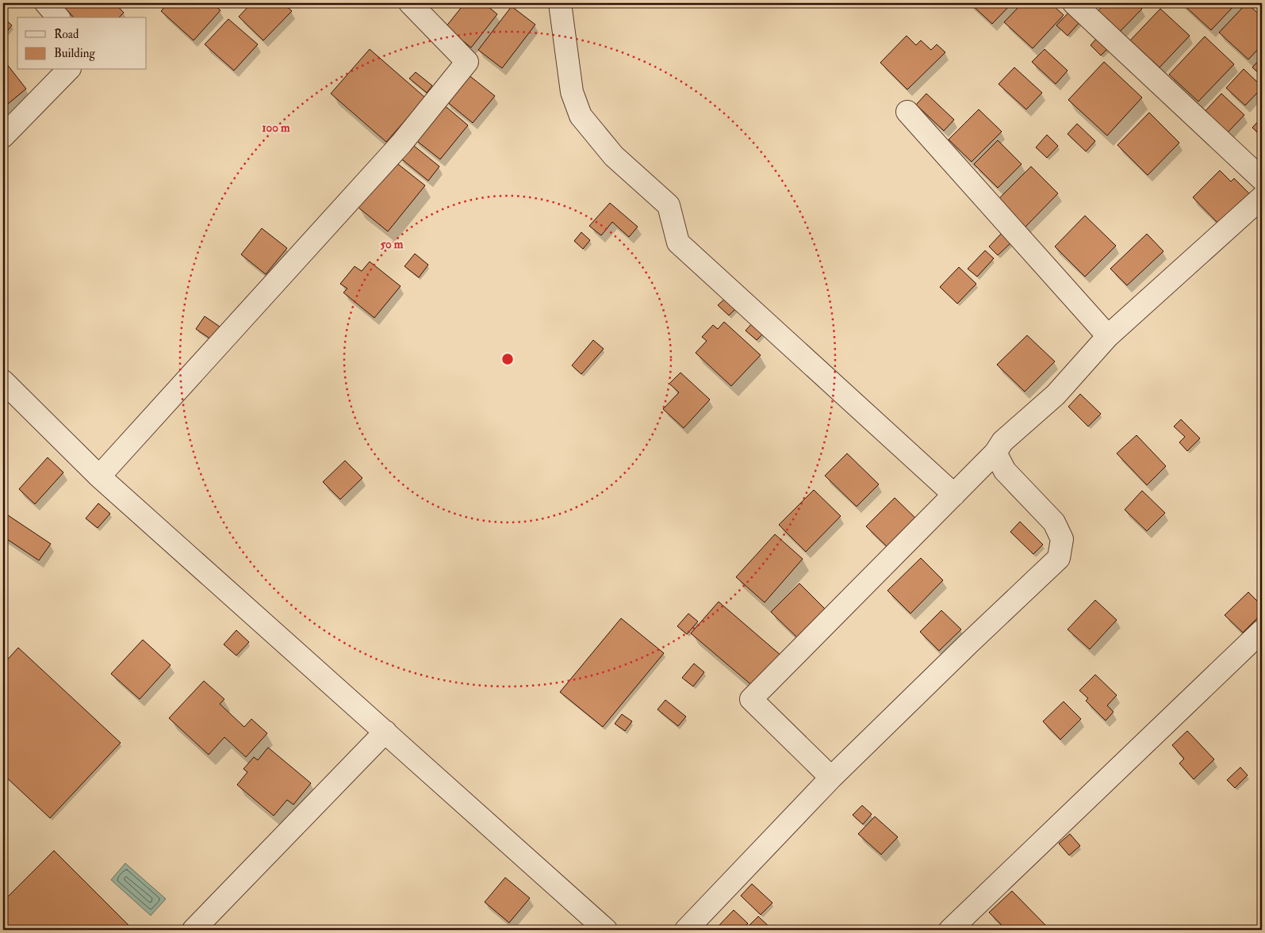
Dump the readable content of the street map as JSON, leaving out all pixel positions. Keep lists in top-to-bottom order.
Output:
{
  "legend": ["Road", "Building"],
  "rings": ["100 m", "50 m"]
}
